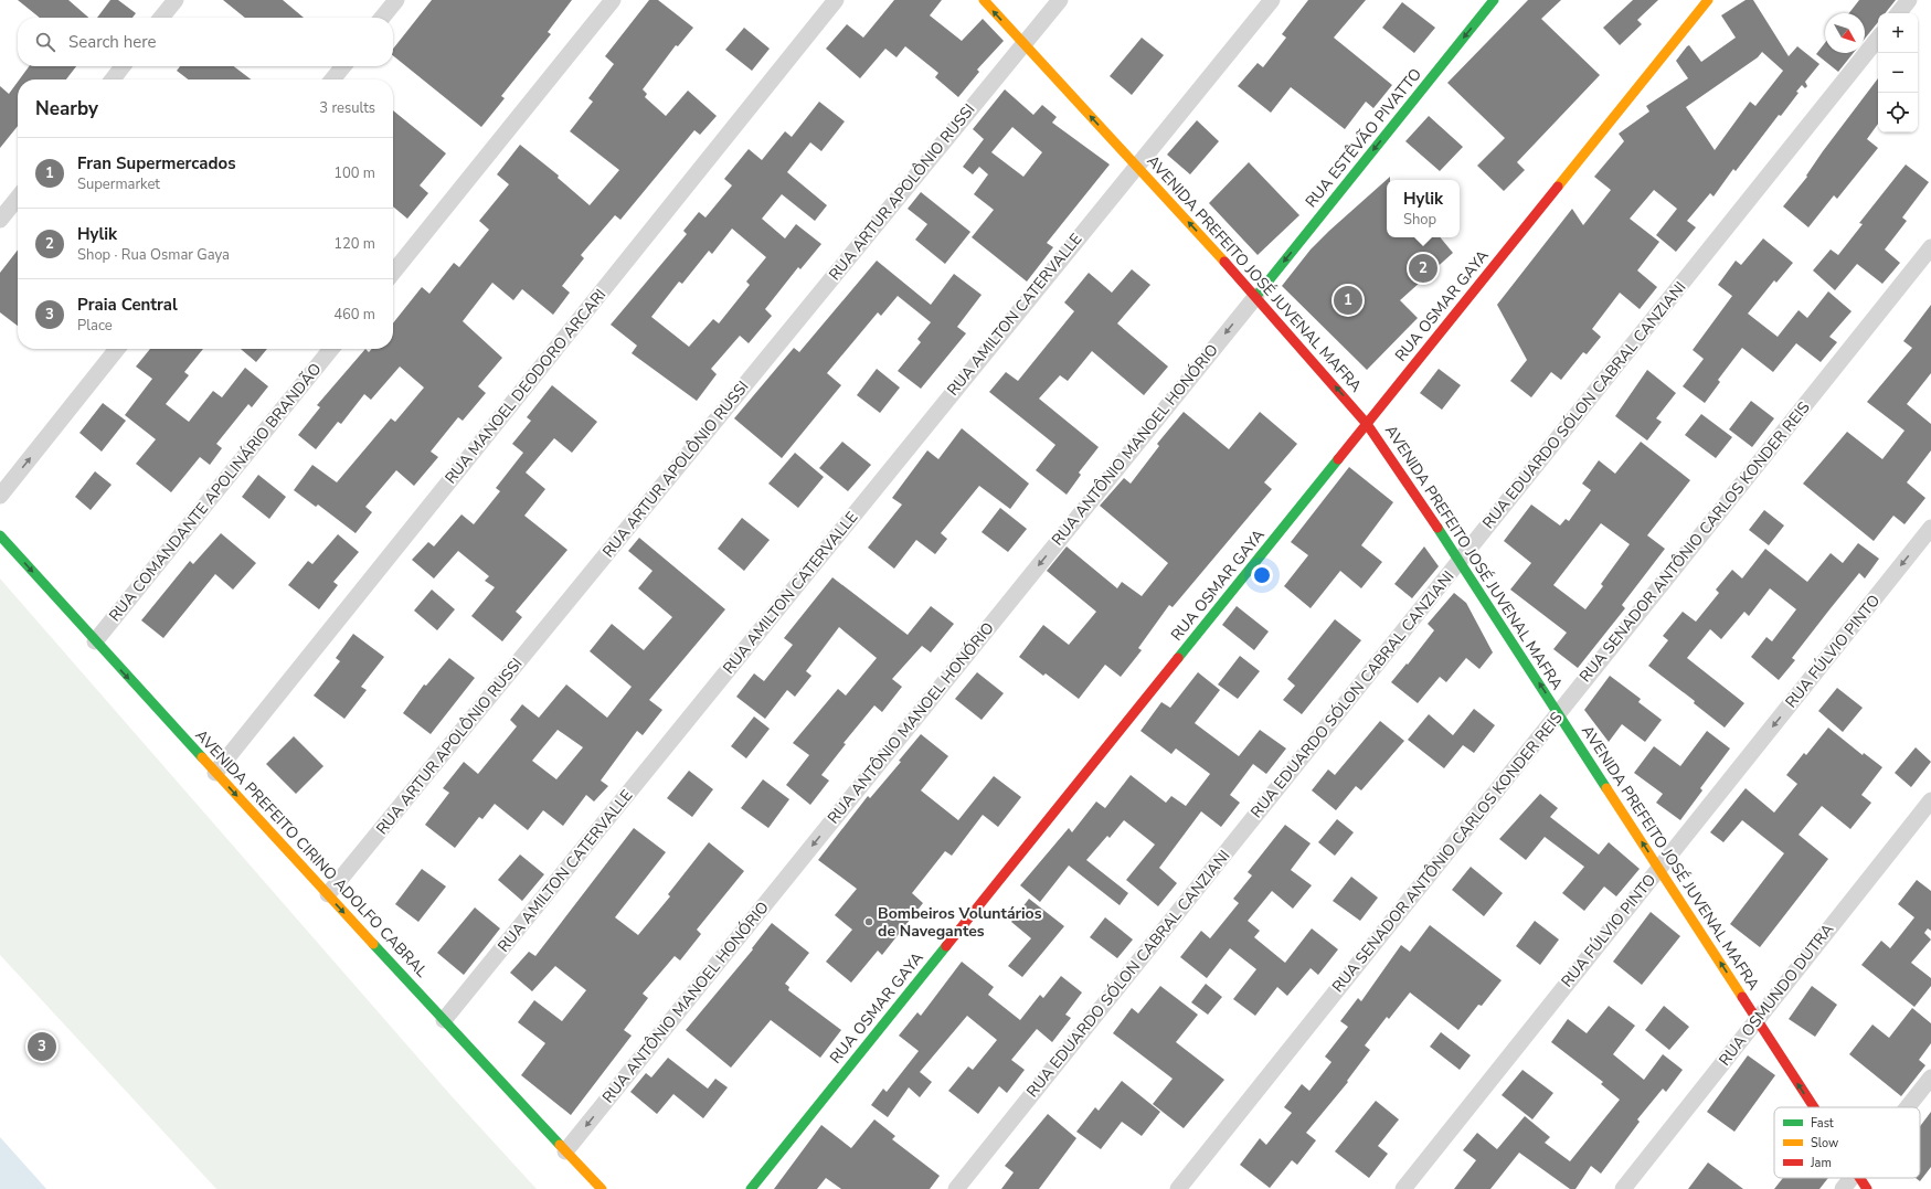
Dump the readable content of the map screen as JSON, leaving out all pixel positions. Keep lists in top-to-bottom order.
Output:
{
  "streets": {
    "main road": [
      "RUA ESTÊVÃO PIVATTO",
      "AVENIDA PREFEITO JOSÉ JUVENAL MAFRA",
      "RUA OSMAR GAYA",
      "AVENIDA PREFEITO CIRINO ADOLFO CABRAL"
    ],
    "street": [
      "RUA ARTUR APOLÔNIO RUSSI",
      "RUA AMILTON CATERVALLE",
      "RUA MANOEL DEODORO ARCARI",
      "RUA EDUARDO SÓLON CABRAL CANZIANI",
      "RUA ANTÔNIO MANOEL HONÓRIO",
      "RUA COMANDANTE APOLINÁRIO BRANDÃO",
      "RUA SENADOR ANTÔNIO CARLOS KONDER REIS",
      "RUA FÚLVIO PINTO",
      "RUA OSMUNDO DUTRA"
    ]
  },
  "crossings": [
    ["RUA ESTÊVÃO PIVATTO", "AVENIDA PREFEITO JOSÉ JUVENAL MAFRA"],
    ["RUA ESTÊVÃO PIVATTO", "RUA ANTÔNIO MANOEL HONÓRIO"],
    ["RUA ARTUR APOLÔNIO RUSSI", "AVENIDA PREFEITO JOSÉ JUVENAL MAFRA"],
    ["RUA ARTUR APOLÔNIO RUSSI", "AVENIDA PREFEITO CIRINO ADOLFO CABRAL"],
    ["AVENIDA PREFEITO JOSÉ JUVENAL MAFRA", "RUA OSMAR GAYA"],
    ["AVENIDA PREFEITO JOSÉ JUVENAL MAFRA", "RUA AMILTON CATERVALLE"],
    ["AVENIDA PREFEITO JOSÉ JUVENAL MAFRA", "RUA EDUARDO SÓLON CABRAL CANZIANI"],
    ["AVENIDA PREFEITO JOSÉ JUVENAL MAFRA", "RUA ANTÔNIO MANOEL HONÓRIO"],
    ["AVENIDA PREFEITO JOSÉ JUVENAL MAFRA", "RUA SENADOR ANTÔNIO CARLOS KONDER REIS"],
    ["AVENIDA PREFEITO JOSÉ JUVENAL MAFRA", "RUA FÚLVIO PINTO"],
    ["AVENIDA PREFEITO JOSÉ JUVENAL MAFRA", "RUA OSMUNDO DUTRA"],
    ["RUA AMILTON CATERVALLE", "AVENIDA PREFEITO CIRINO ADOLFO CABRAL"],
    ["RUA MANOEL DEODORO ARCARI", "AVENIDA PREFEITO CIRINO ADOLFO CABRAL"],
    ["RUA ANTÔNIO MANOEL HONÓRIO", "AVENIDA PREFEITO CIRINO ADOLFO CABRAL"],
    ["RUA COMANDANTE APOLINÁRIO BRANDÃO", "AVENIDA PREFEITO CIRINO ADOLFO CABRAL"]
  ],
  "one_way": [
    "RUA ESTÊVÃO PIVATTO",
    "AVENIDA PREFEITO JOSÉ JUVENAL MAFRA",
    "RUA ANTÔNIO MANOEL HONÓRIO",
    "RUA FÚLVIO PINTO",
    "AVENIDA PREFEITO CIRINO ADOLFO CABRAL"
  ],
  "places": ["Bombeiros Voluntários de Navegantes"],
  "legend": ["Fast", "Slow", "Jam"],
  "north": "bottom right",
  "page": {
    "map_buttons": ["+", "−"],
    "search": "Search here",
    "heading": ["Nearby", "3 results"],
    "list": [
      {
        "mark": "1",
        "name": "Fran Supermercados",
        "note": "Supermarket",
        "value": "100 m"
      },
      {
        "mark": "2",
        "name": "Hylik",
        "note": "Shop · Rua Osmar Gaya",
        "value": "120 m"
      },
      {
        "mark": "3",
        "name": "Praia Central",
        "note": "Place",
        "value": "460 m"
      }
    ],
    "popup": ["Hylik", "Shop"],
    "pins": ["2", "1", "3"]
  }
}
